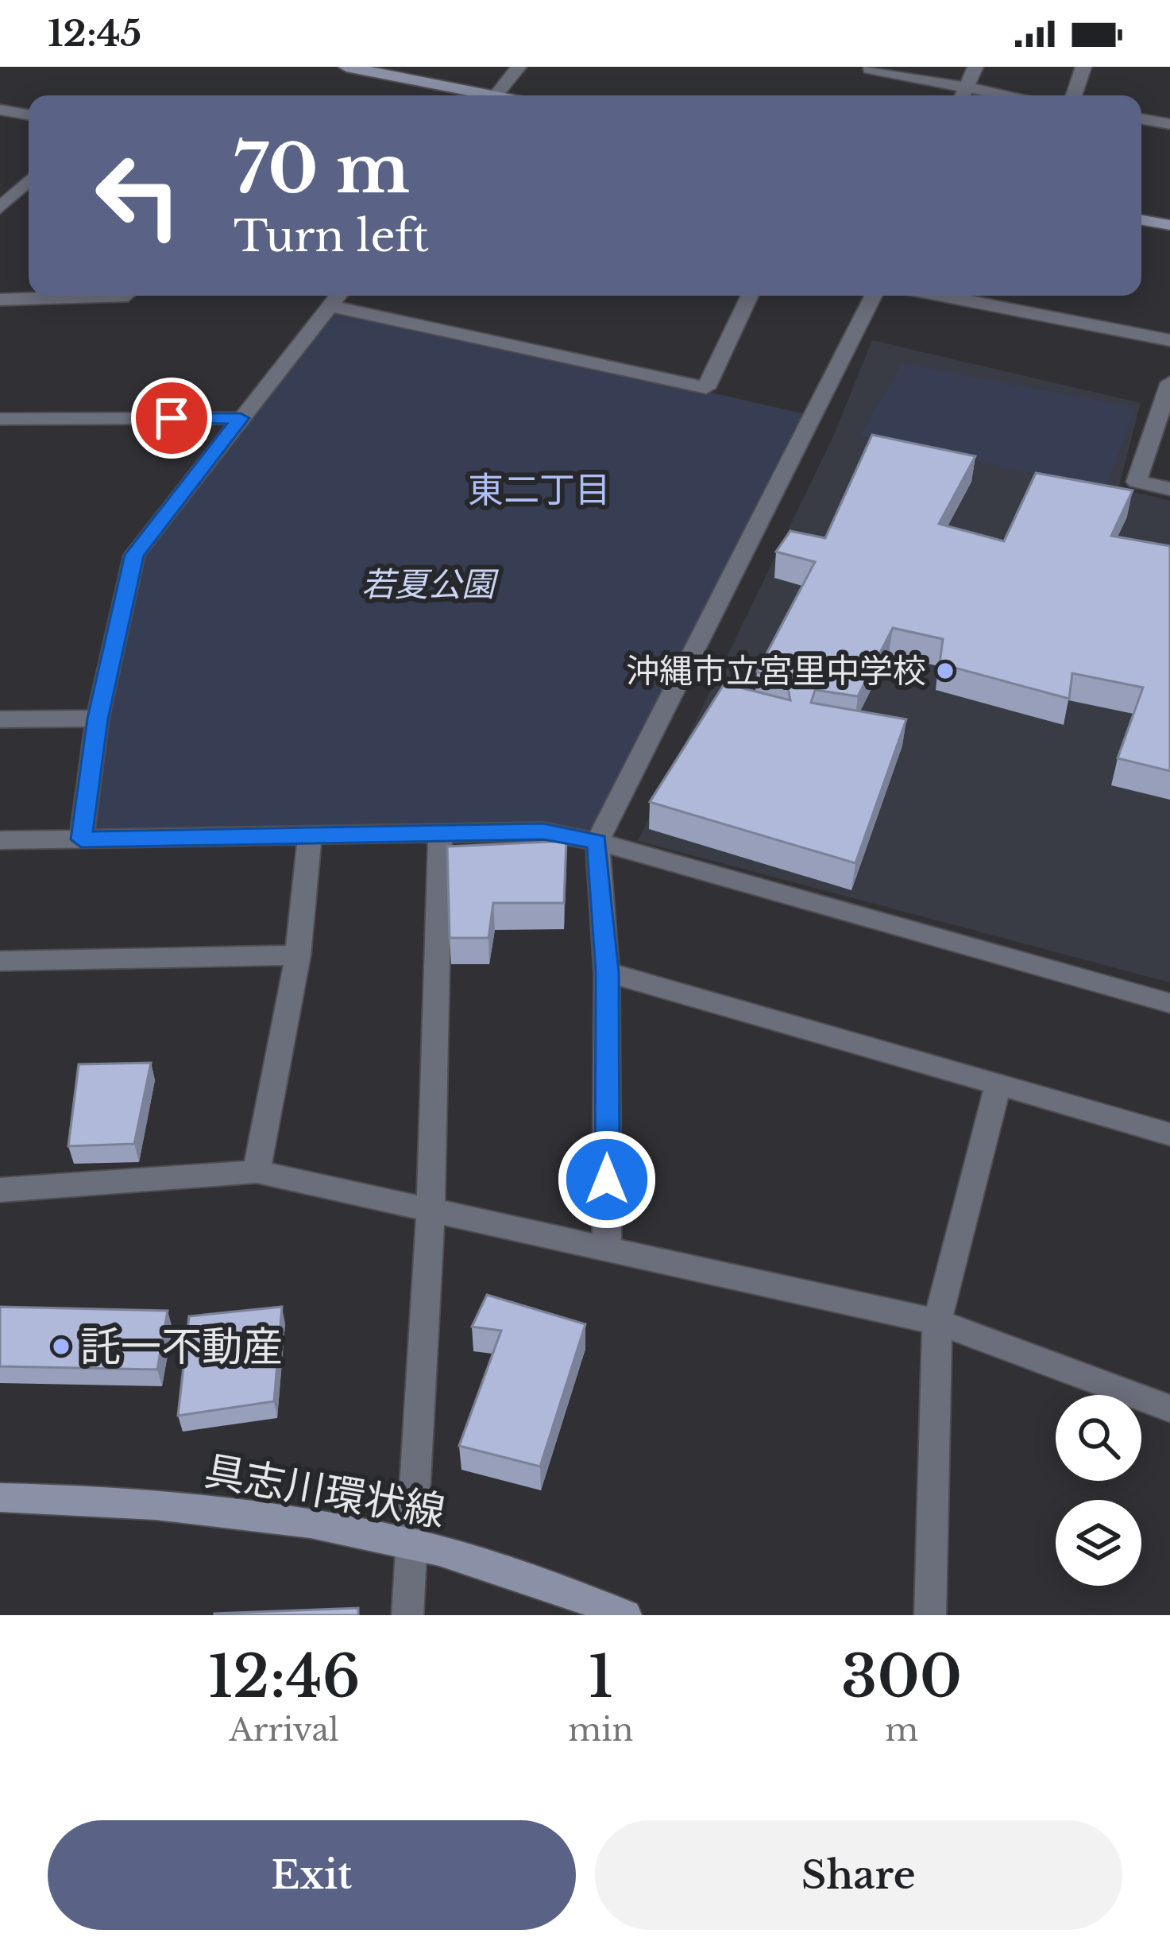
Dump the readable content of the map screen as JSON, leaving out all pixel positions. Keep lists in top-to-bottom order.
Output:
{
  "streets": {
    "main road": ["具志川環状線"]
  },
  "districts": ["東二丁目"],
  "parks": ["若夏公園"],
  "places": ["沖縄市立宮里中学校", "託一不動産"],
  "page": {
    "status": "12:45",
    "turn": ["70 m", "Turn left"],
    "eta": [
      "12:46",
      "Arrival",
      "1",
      "min",
      "300",
      "m"
    ],
    "buttons": ["Exit", "Share"]
  }
}
